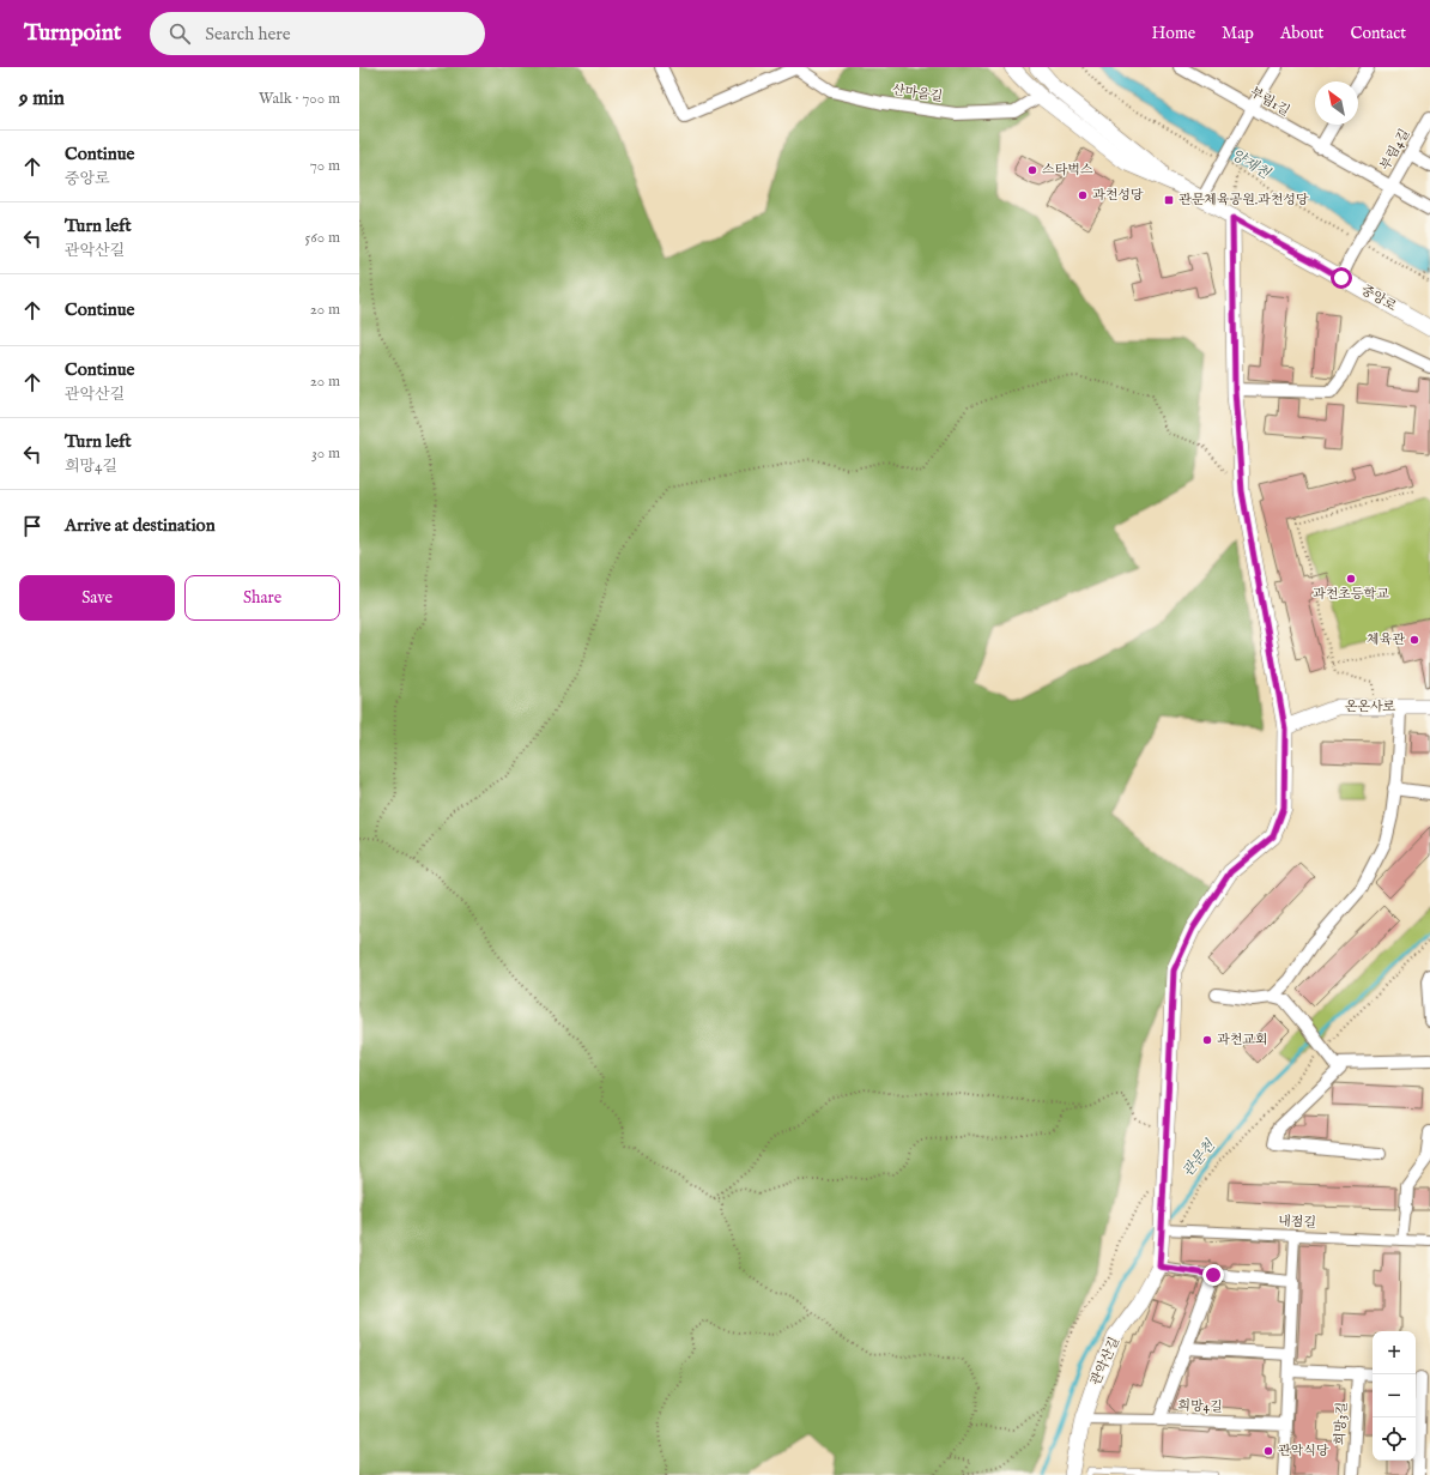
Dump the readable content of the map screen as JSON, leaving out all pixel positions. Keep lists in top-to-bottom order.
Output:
{
  "streets": {
    "street": [
      "산마을길",
      "부림1길",
      "부림4길",
      "중앙로",
      "온온사로",
      "내점길",
      "관악산길",
      "희망4길",
      "희망3길"
    ]
  },
  "crossings": [
    ["산마을길", "중앙로"],
    ["부림1길", "부림4길"],
    ["부림4길", "중앙로"],
    ["내점길", "관악산길"]
  ],
  "water": ["양재천", "관문천"],
  "places": {
    "other": [
      "스타벅스",
      "과천성당",
      "과천초등학교",
      "체육관",
      "과천교회",
      "관악식당"
    ],
    "transit": ["관문체육공원.과천성당"]
  },
  "north": "top left",
  "page": {
    "header": "Turnpoint",
    "search": "Search here",
    "nav": [
      "Home",
      "Map",
      "About",
      "Contact"
    ],
    "heading": ["9 min", "Walk · 700 m"],
    "list": [
      ["Continue", "중앙로", "70 m"],
      ["Turn left", "관악산길", "560 m"],
      ["Continue", "20 m"],
      ["Continue", "관악산길", "20 m"],
      ["Turn left", "희망4길", "30 m"],
      "Arrive at destination"
    ],
    "buttons": ["Save", "Share"],
    "map_buttons": ["+", "−"]
  }
}
